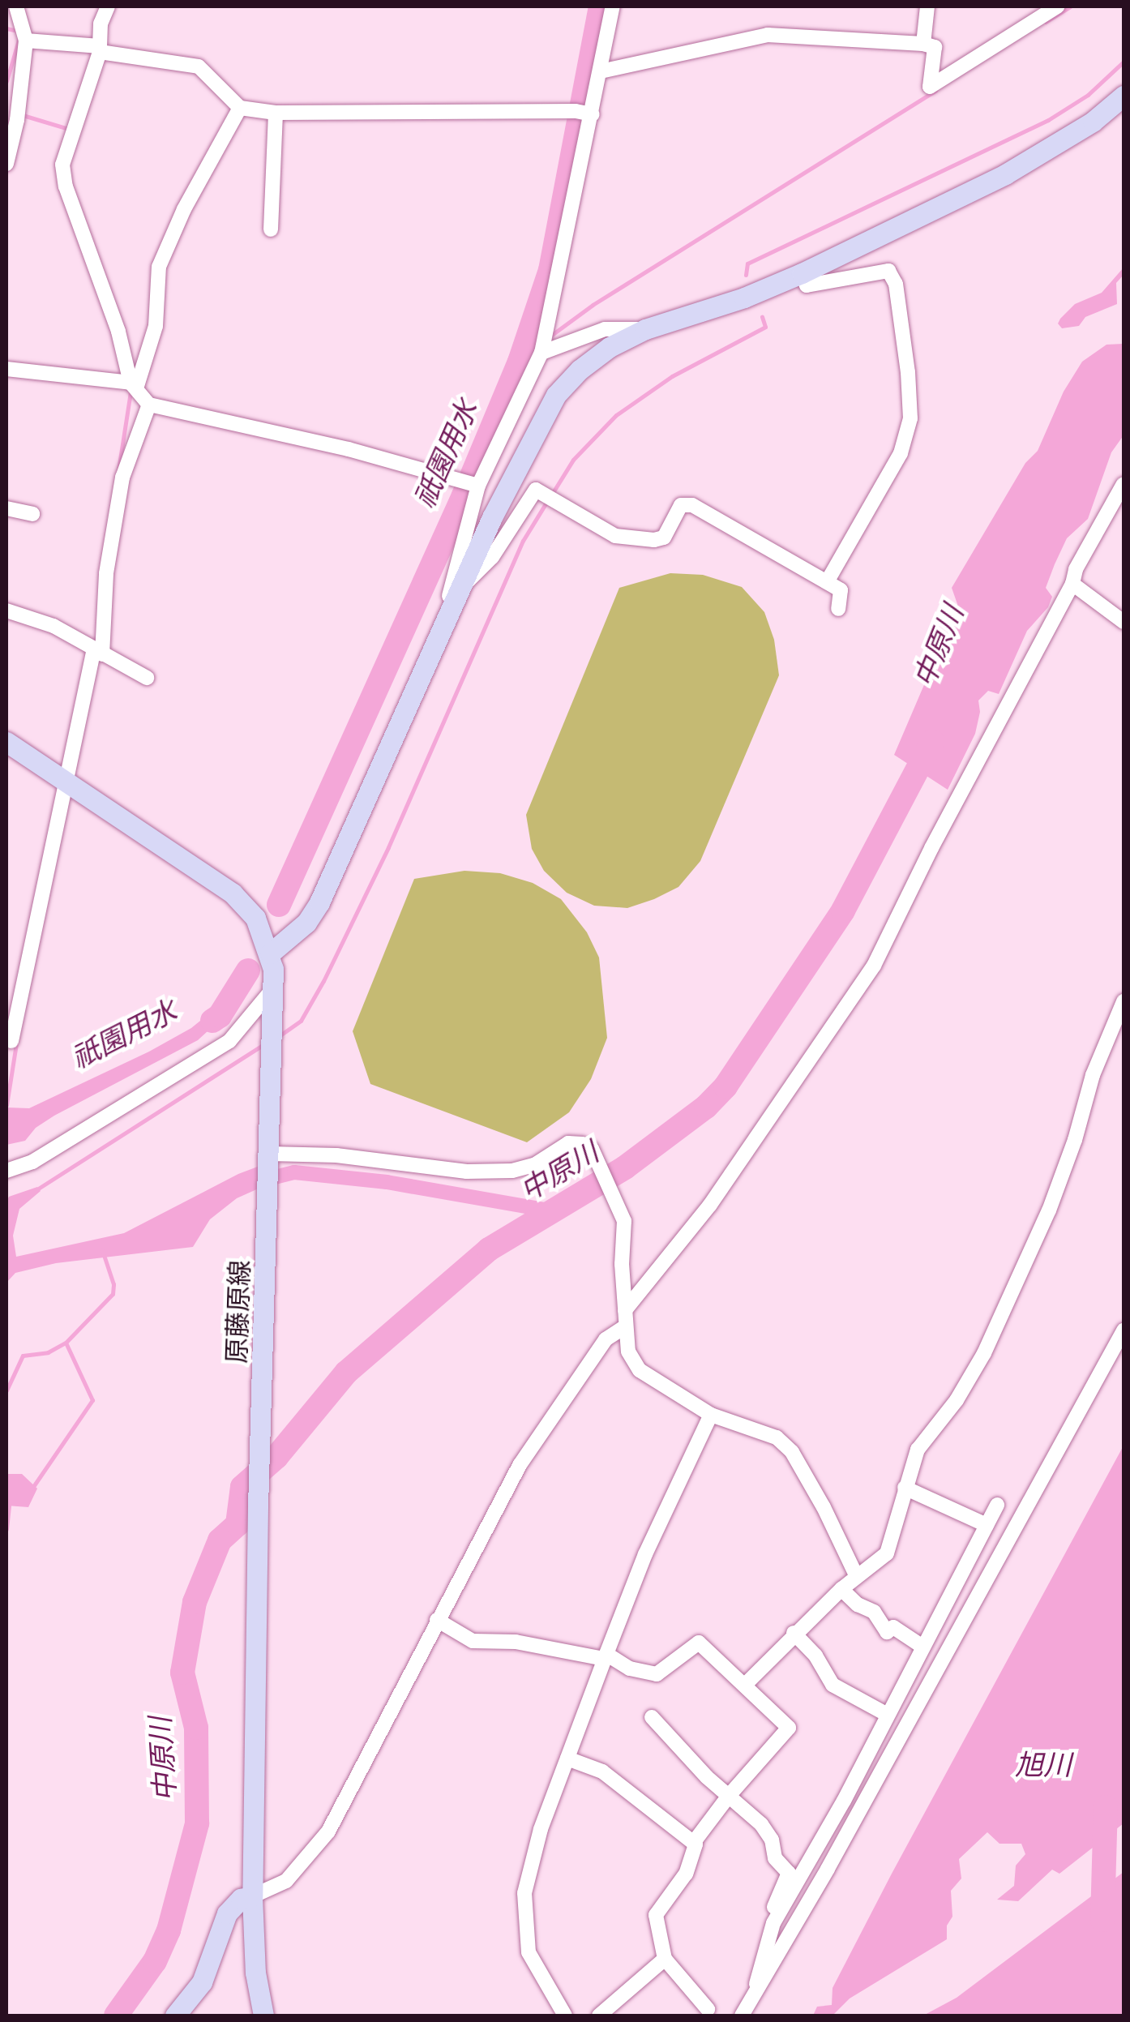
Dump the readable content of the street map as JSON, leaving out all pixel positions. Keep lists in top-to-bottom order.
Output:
{
  "streets": {
    "street": ["原藤原線"]
  },
  "water": ["祇園用水", "中原川", "旭川"]
}
